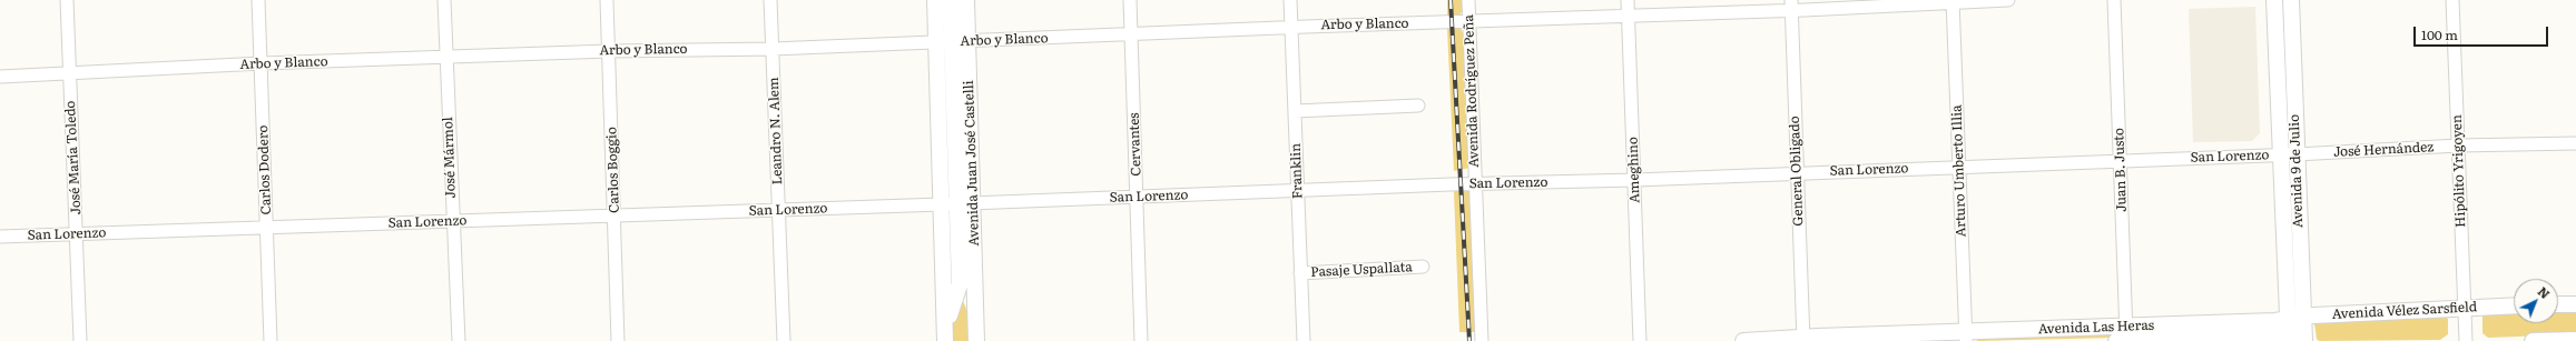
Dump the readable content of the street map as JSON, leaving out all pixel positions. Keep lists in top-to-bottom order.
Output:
{
  "streets": {
    "main road": [
      "Avenida Juan José Castelli",
      "Avenida 9 de Julio",
      "Avenida Vélez Sarsfield",
      "Avenida Las Heras"
    ],
    "street": [
      "Arbo y Blanco",
      "Avenida Rodríguez Peña",
      "Leandro N. Alem",
      "Cervantes",
      "José Hernández",
      "San Lorenzo",
      "José María Toledo",
      "José Mármol",
      "Carlos Dodero",
      "Carlos Boggio",
      "Ameghino",
      "Juan B. Justo",
      "Franklin",
      "General Obligado",
      "Arturo Umberto Illia",
      "Hipólito Yrigoyen",
      "Pasaje Uspallata"
    ]
  },
  "crossings": [
    ["Arbo y Blanco", "Avenida Rodríguez Peña"],
    ["Arbo y Blanco", "Leandro N. Alem"],
    ["Arbo y Blanco", "Cervantes"],
    ["Arbo y Blanco", "José María Toledo"],
    ["Arbo y Blanco", "José Mármol"],
    ["Arbo y Blanco", "Avenida Juan José Castelli"],
    ["Arbo y Blanco", "Carlos Dodero"],
    ["Arbo y Blanco", "Carlos Boggio"],
    ["Arbo y Blanco", "Ameghino"],
    ["Arbo y Blanco", "Franklin"],
    ["Arbo y Blanco", "General Obligado"],
    ["Arbo y Blanco", "Arturo Umberto Illia"],
    ["Avenida Rodríguez Peña", "San Lorenzo"],
    ["Leandro N. Alem", "San Lorenzo"],
    ["Cervantes", "San Lorenzo"],
    ["José Hernández", "San Lorenzo"],
    ["José Hernández", "Avenida 9 de Julio"],
    ["José Hernández", "Hipólito Yrigoyen"],
    ["San Lorenzo", "José María Toledo"],
    ["San Lorenzo", "José Mármol"],
    ["San Lorenzo", "Avenida Juan José Castelli"],
    ["San Lorenzo", "Carlos Dodero"],
    ["San Lorenzo", "Carlos Boggio"],
    ["San Lorenzo", "Ameghino"],
    ["San Lorenzo", "Juan B. Justo"],
    ["San Lorenzo", "Franklin"],
    ["San Lorenzo", "General Obligado"],
    ["San Lorenzo", "Arturo Umberto Illia"],
    ["San Lorenzo", "Avenida 9 de Julio"],
    ["Juan B. Justo", "Avenida Las Heras"],
    ["Franklin", "Pasaje Uspallata"],
    ["General Obligado", "Avenida Las Heras"],
    ["Arturo Umberto Illia", "Avenida Las Heras"],
    ["Avenida 9 de Julio", "Avenida Vélez Sarsfield"],
    ["Avenida 9 de Julio", "Avenida Las Heras"],
    ["Hipólito Yrigoyen", "Avenida Vélez Sarsfield"],
    ["Avenida Vélez Sarsfield", "Avenida Las Heras"]
  ],
  "scale_bar": "100 m",
  "north": "top right"
}
